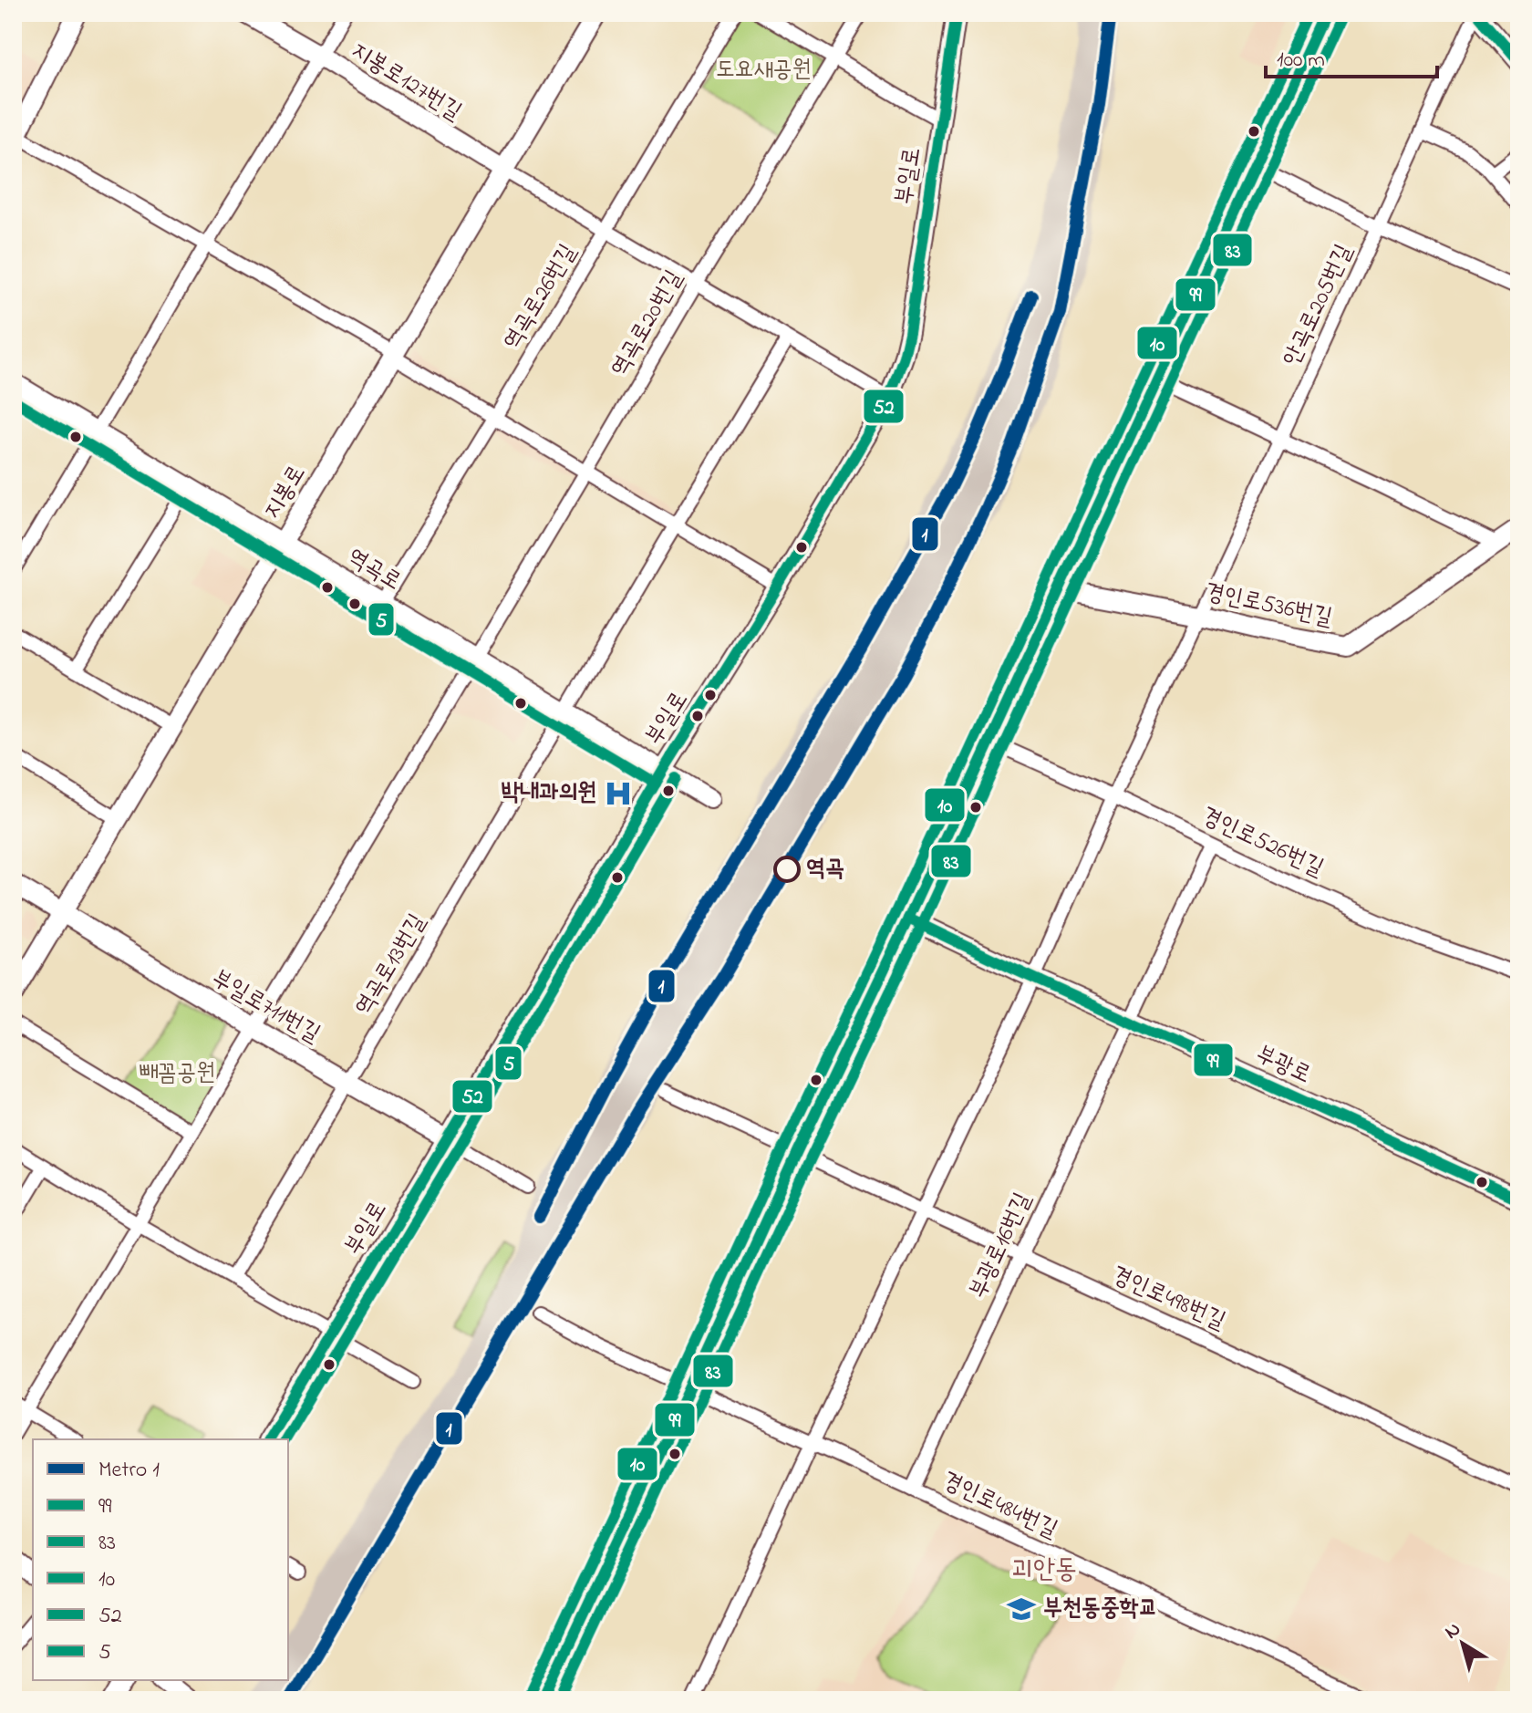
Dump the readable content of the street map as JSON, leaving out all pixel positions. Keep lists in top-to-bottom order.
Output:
{
  "streets": {
    "street": [
      "지봉로127번길",
      "부일로",
      "역곡로26번길",
      "안곡로205번길",
      "역곡로20번길",
      "지봉로",
      "역곡로",
      "경인로536번길",
      "경인로526번길",
      "역곡로13번길",
      "부일로711번길",
      "부광로",
      "부광로16번길",
      "경인로498번길",
      "경인로484번길"
    ]
  },
  "crossings": [
    ["지봉로127번길", "지봉로"],
    ["부일로", "역곡로"],
    ["부일로", "부일로711번길"],
    ["역곡로26번길", "역곡로"],
    ["안곡로205번길", "경인로536번길"],
    ["안곡로205번길", "경인로526번길"],
    ["안곡로205번길", "부광로"],
    ["안곡로205번길", "경인로498번길"],
    ["안곡로205번길", "경인로484번길"],
    ["역곡로20번길", "역곡로"],
    ["역곡로20번길", "부일로711번길"],
    ["지봉로", "역곡로"],
    ["지봉로", "부일로711번길"],
    ["역곡로", "역곡로13번길"],
    ["경인로526번길", "부광로16번길"],
    ["역곡로13번길", "부일로711번길"],
    ["부광로", "부광로16번길"],
    ["부광로16번길", "경인로498번길"],
    ["부광로16번길", "경인로484번길"]
  ],
  "districts": ["괴안동"],
  "parks": ["도요새공원", "빼꼼공원"],
  "places": {
    "hospital": ["박내과의원"],
    "other": ["역곡"],
    "school or university": ["부천동중학교"]
  },
  "lines": [
    "metro line 1",
    "transit line 99",
    "transit line 10",
    "transit line 52",
    "transit line 83",
    "transit line 5"
  ],
  "legend": [
    "Metro 1",
    "99",
    "83",
    "10",
    "52",
    "5"
  ],
  "scale_bar": "100 m",
  "north": "top left"
}
